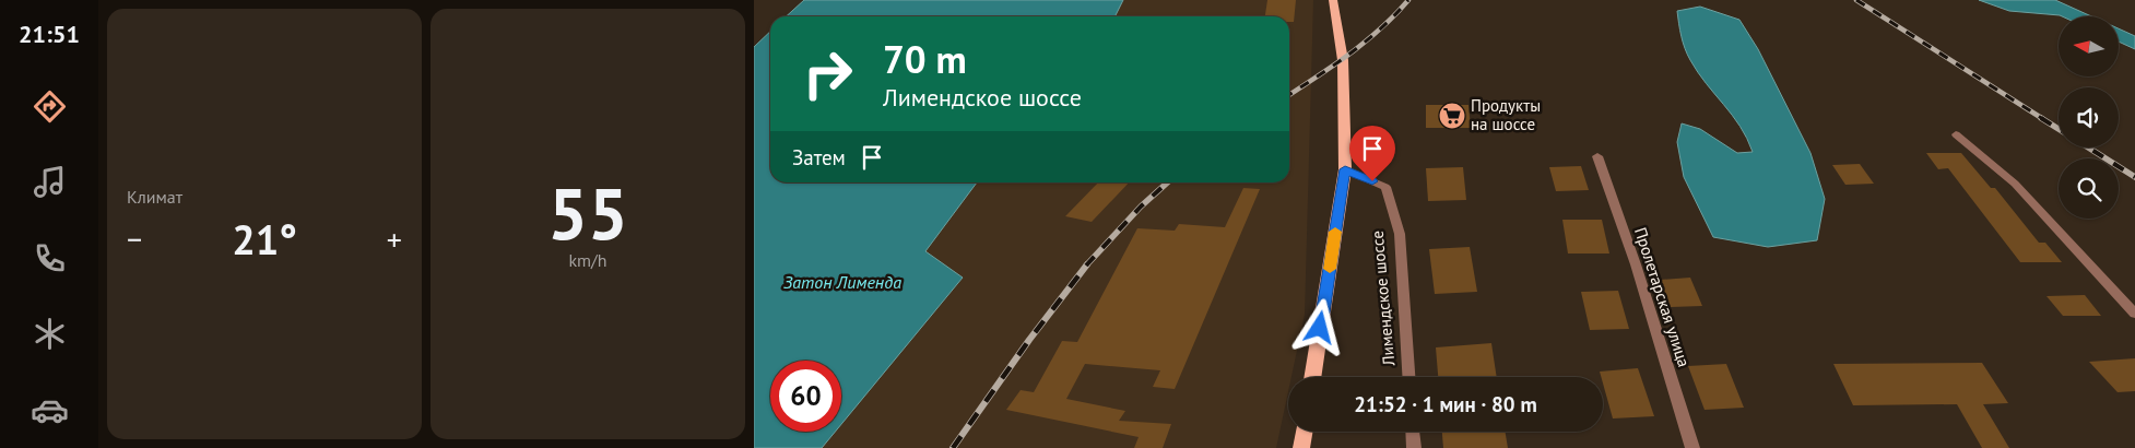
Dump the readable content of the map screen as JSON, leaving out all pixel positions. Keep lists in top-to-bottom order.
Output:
{
  "streets": {
    "street": ["Пролетарская улица", "Лимендское шоссе"]
  },
  "water": ["Затон Лименда"],
  "places": {
    "supermarket": ["Продукты на шоссе"]
  },
  "north": "left",
  "page": {
    "tabs": "21:51",
    "tile": [
      "Климат",
      ["55", "km/h"]
    ],
    "turn": ["70 m", "Лимендское шоссе"],
    "then": "Затем",
    "heat": ["−", "21°", "+"],
    "limit": "60",
    "trip": "21:52 · 1 мин · 80 m"
  }
}
